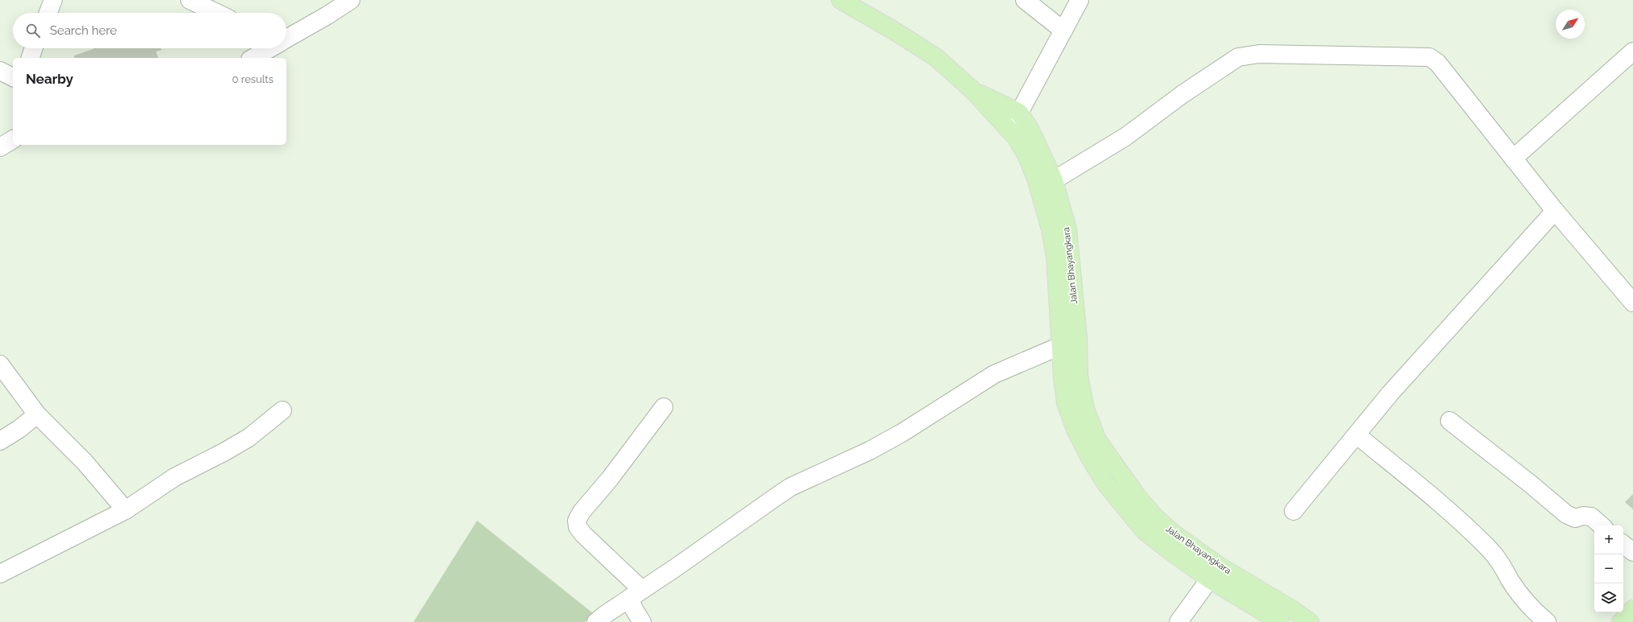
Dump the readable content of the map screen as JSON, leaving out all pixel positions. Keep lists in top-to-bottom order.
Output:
{
  "streets": {
    "main road": ["Jalan Bhayangkara"]
  },
  "north": "top right",
  "page": {
    "search": "Search here",
    "heading": ["Nearby", "0 results"],
    "map_buttons": ["+", "−"]
  }
}
